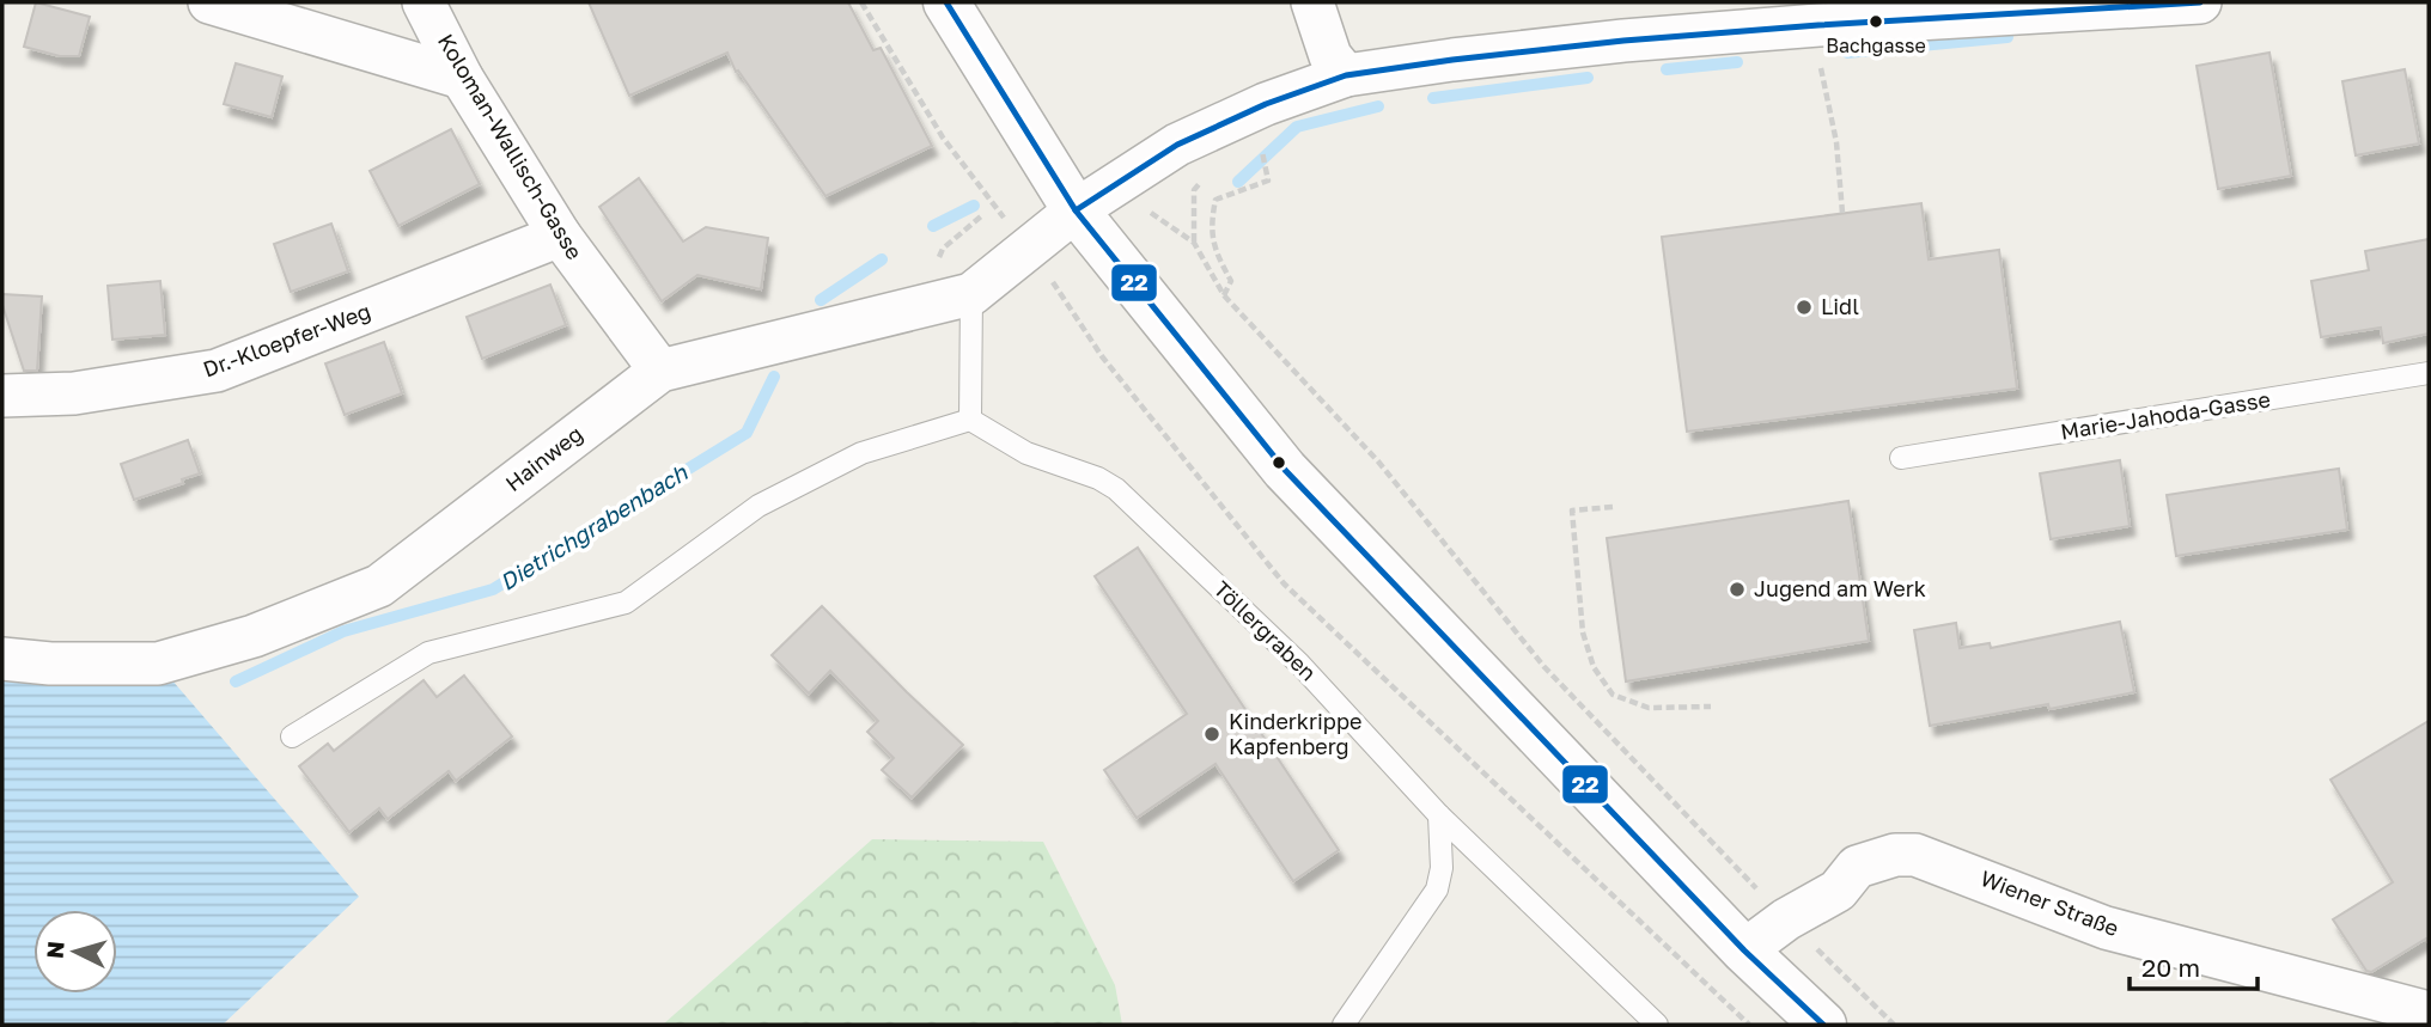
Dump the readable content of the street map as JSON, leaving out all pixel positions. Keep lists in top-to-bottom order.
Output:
{
  "streets": {
    "street": [
      "Koloman-Wallisch-Gasse",
      "Dr.-Kloepfer-Weg",
      "Hainweg",
      "Wiener Straße"
    ],
    "lane": ["Marie-Jahoda-Gasse", "Töllergraben"]
  },
  "crossings": [
    ["Koloman-Wallisch-Gasse", "Dr.-Kloepfer-Weg"],
    ["Koloman-Wallisch-Gasse", "Hainweg"]
  ],
  "water": ["Dietrichgrabenbach"],
  "places": [
    "Bachgasse",
    "Lidl",
    "Jugend am Werk",
    "Kinderkrippe Kapfenberg"
  ],
  "lines": ["transit line 22"],
  "scale_bar": "20 m",
  "north": "left"
}
